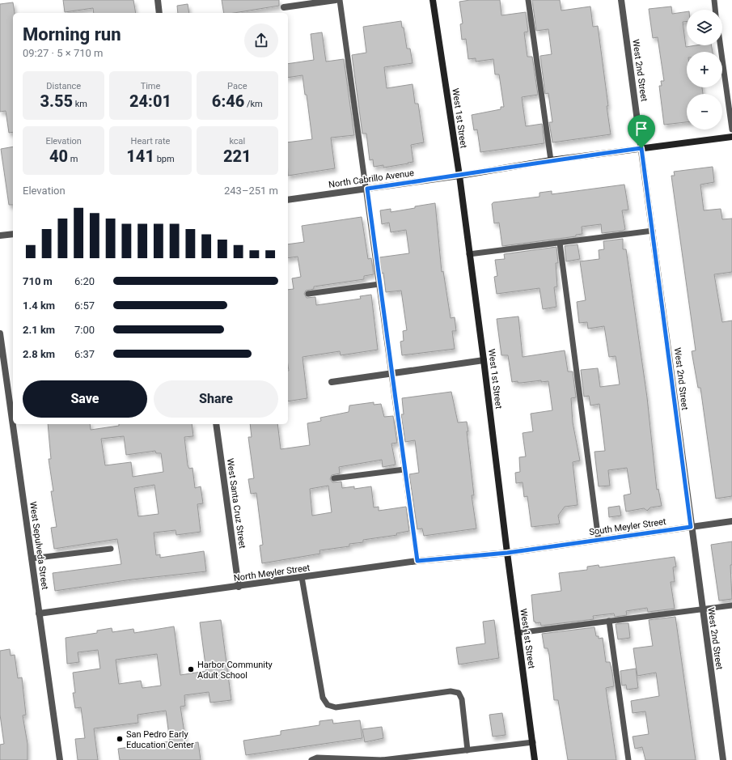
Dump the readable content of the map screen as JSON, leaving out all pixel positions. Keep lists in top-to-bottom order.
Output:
{
  "streets": {
    "street": [
      "West 2nd Street",
      "West 1st Street",
      "North Cabrillo Avenue",
      "West Santa Cruz Street",
      "South Meyler Street",
      "West Sepulveda Street",
      "North Meyler Street"
    ]
  },
  "crossings": [
    ["West 2nd Street", "South Meyler Street"],
    ["West 1st Street", "North Cabrillo Avenue"],
    ["West 1st Street", "South Meyler Street"],
    ["West 1st Street", "North Meyler Street"],
    ["West Santa Cruz Street", "North Meyler Street"],
    ["South Meyler Street", "North Meyler Street"],
    ["West Sepulveda Street", "North Meyler Street"]
  ],
  "places": ["Harbor Community Adult School", "San Pedro Early Education Center"],
  "page": {
    "map_buttons": ["+", "−"],
    "heading": ["Morning run", "09:27 · 5 × 710 m"],
    "stats": [
      ["Distance", "3.55 km"],
      ["Time", "24:01"],
      ["Pace", "6:46 /km"],
      ["Elevation", "40 m"],
      ["Heart rate", "141 bpm"],
      ["kcal", "221"]
    ],
    "chart": ["Elevation", "243–251 m"],
    "list": [
      {
        "name": "710 m",
        "note": "6:20"
      },
      {
        "name": "1.4 km",
        "note": "6:57"
      },
      {
        "name": "2.1 km",
        "note": "7:00"
      },
      {
        "name": "2.8 km",
        "note": "6:37"
      }
    ],
    "buttons": ["Save", "Share"]
  }
}
